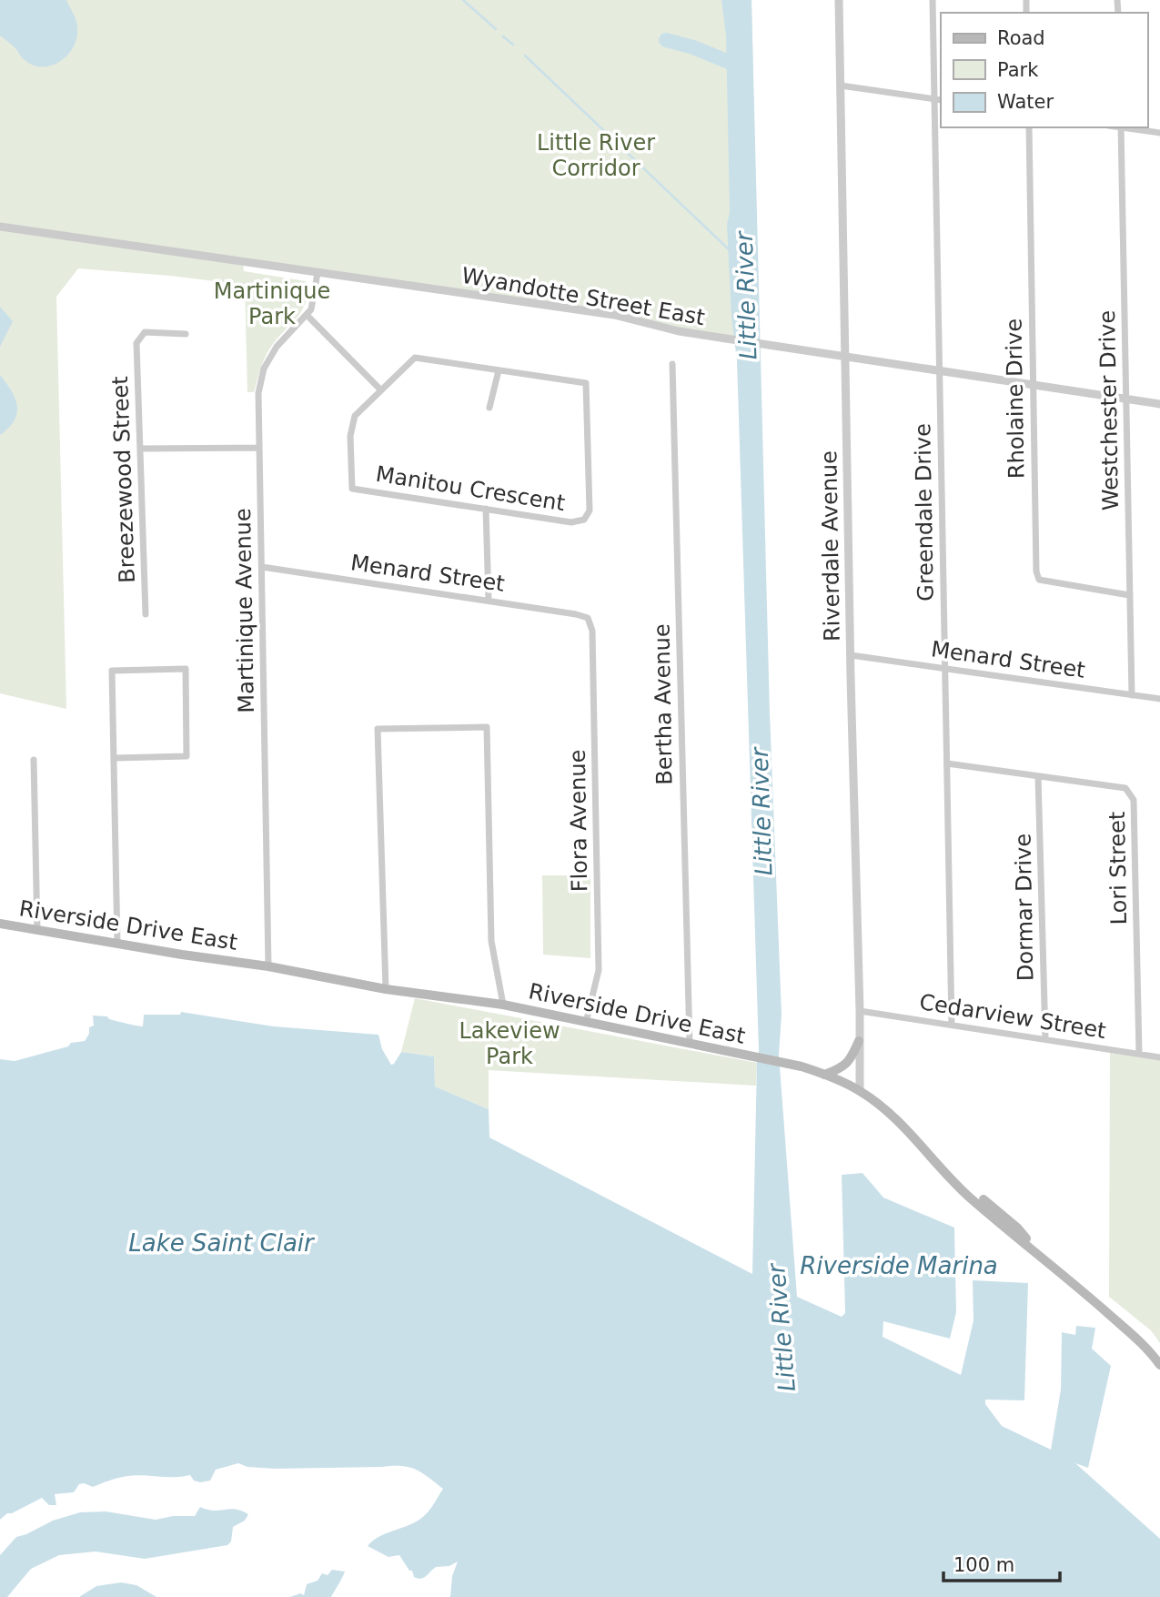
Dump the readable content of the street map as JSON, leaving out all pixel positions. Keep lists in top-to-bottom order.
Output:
{
  "streets": {
    "main road": ["Riverside Drive East"],
    "street": [
      "Wyandotte Street East",
      "Rholaine Drive",
      "Westchester Drive",
      "Breezewood Street",
      "Manitou Crescent",
      "Greendale Drive",
      "Riverdale Avenue",
      "Menard Street",
      "Martinique Avenue",
      "Bertha Avenue",
      "Flora Avenue",
      "Lori Street",
      "Dormar Drive",
      "Cedarview Street"
    ]
  },
  "crossings": [
    ["Wyandotte Street East", "Rholaine Drive"],
    ["Wyandotte Street East", "Westchester Drive"],
    ["Wyandotte Street East", "Greendale Drive"],
    ["Wyandotte Street East", "Riverdale Avenue"],
    ["Rholaine Drive", "Westchester Drive"],
    ["Westchester Drive", "Menard Street"],
    ["Greendale Drive", "Menard Street"],
    ["Greendale Drive", "Lori Street"],
    ["Greendale Drive", "Cedarview Street"],
    ["Riverdale Avenue", "Menard Street"],
    ["Riverdale Avenue", "Riverside Drive East"],
    ["Riverdale Avenue", "Cedarview Street"],
    ["Menard Street", "Martinique Avenue"],
    ["Menard Street", "Flora Avenue"],
    ["Martinique Avenue", "Riverside Drive East"],
    ["Bertha Avenue", "Riverside Drive East"],
    ["Flora Avenue", "Riverside Drive East"],
    ["Lori Street", "Dormar Drive"],
    ["Lori Street", "Cedarview Street"],
    ["Dormar Drive", "Cedarview Street"]
  ],
  "water": ["Little River", "Lake Saint Clair", "Riverside Marina"],
  "parks": ["Little River Corridor", "Martinique Park", "Lakeview Park"],
  "legend": ["Road", "Park", "Water"],
  "scale_bar": "100 m"
}
